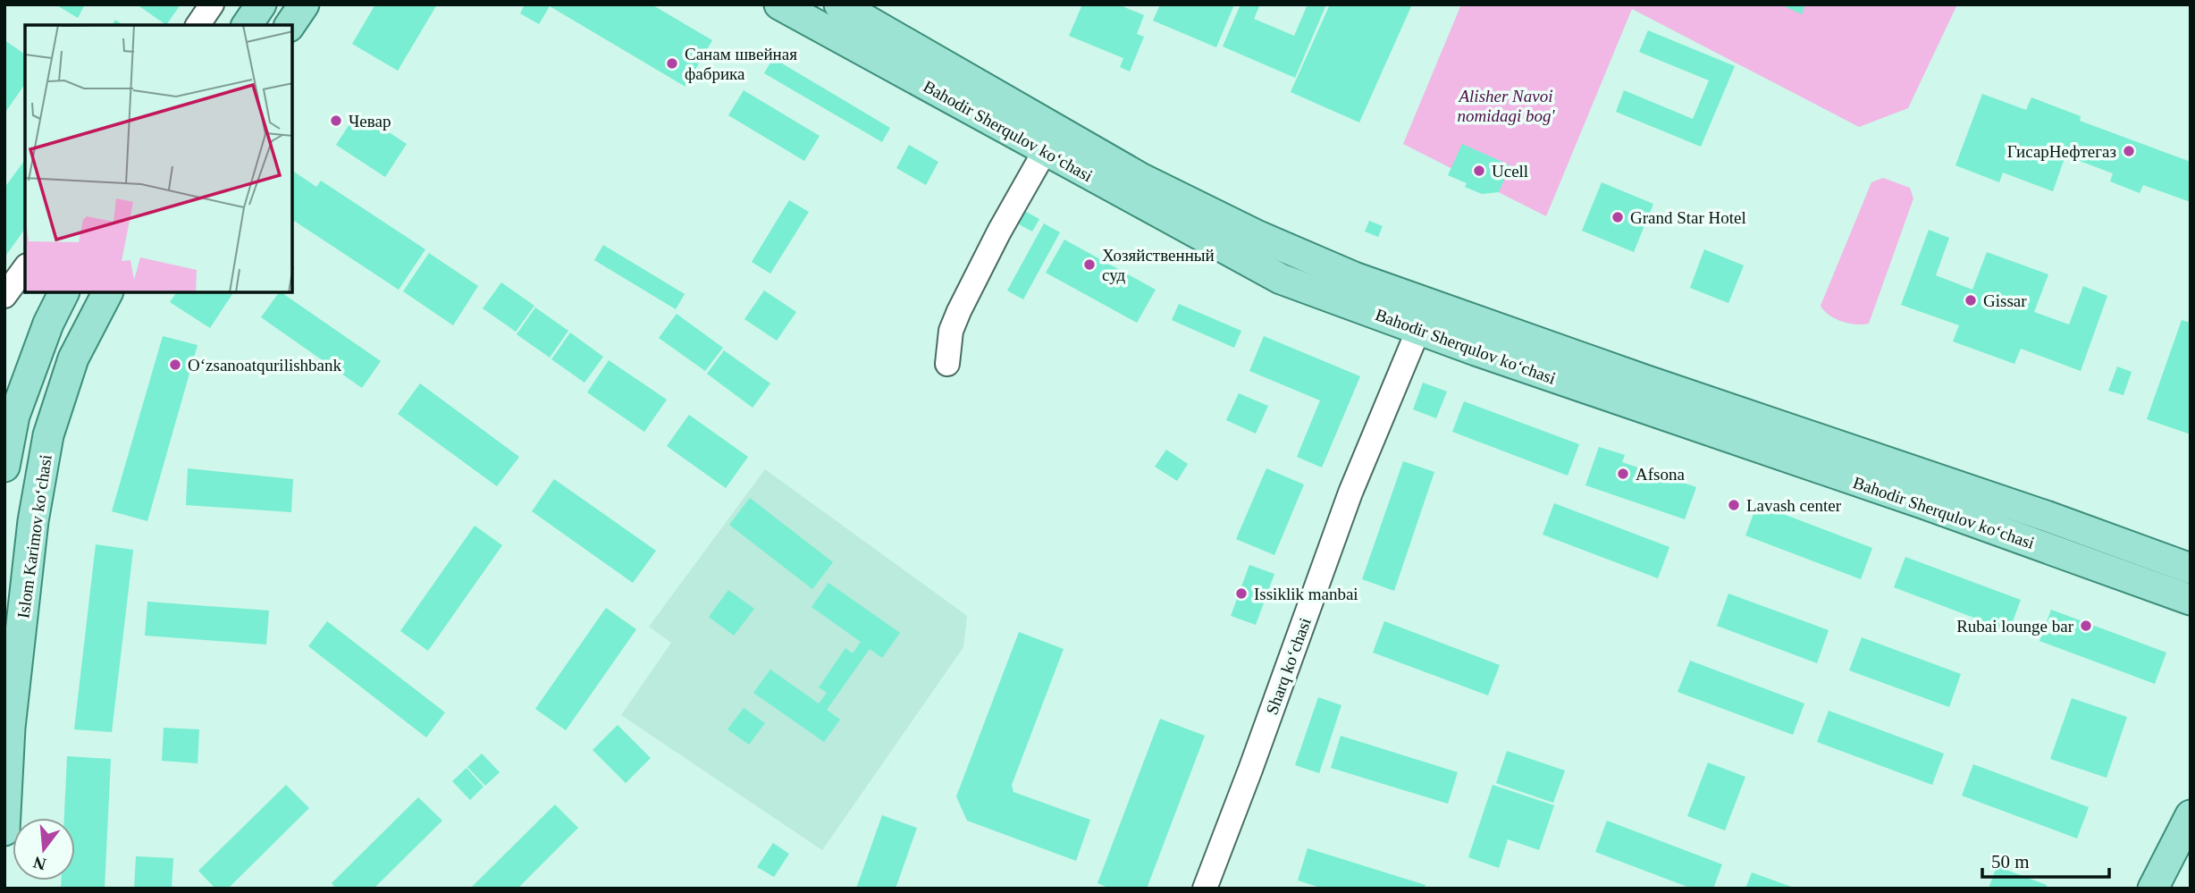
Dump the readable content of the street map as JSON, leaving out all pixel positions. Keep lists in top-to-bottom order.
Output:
{
  "streets": {
    "main road": ["Bahodir Sherqulov ko‘chasi", "Islom Karimov ko‘chasi"],
    "street": ["Sharq ko‘chasi"]
  },
  "crossings": [
    ["Bahodir Sherqulov ko‘chasi", "Sharq ko‘chasi"]
  ],
  "parks": ["Alisher Navoi nomidagi bog'"],
  "places": [
    "Санам швейная фабрика",
    "Чевар",
    "ГисарНефтегаз",
    "Ucell",
    "Grand Star Hotel",
    "Хозяйственный суд",
    "Gissar",
    "Oʻzsanoatqurilishbank",
    "Afsona",
    "Lavash center",
    "Issiklik manbai",
    "Rubai lounge bar"
  ],
  "scale_bar": "50 m",
  "north": "bottom"
}
